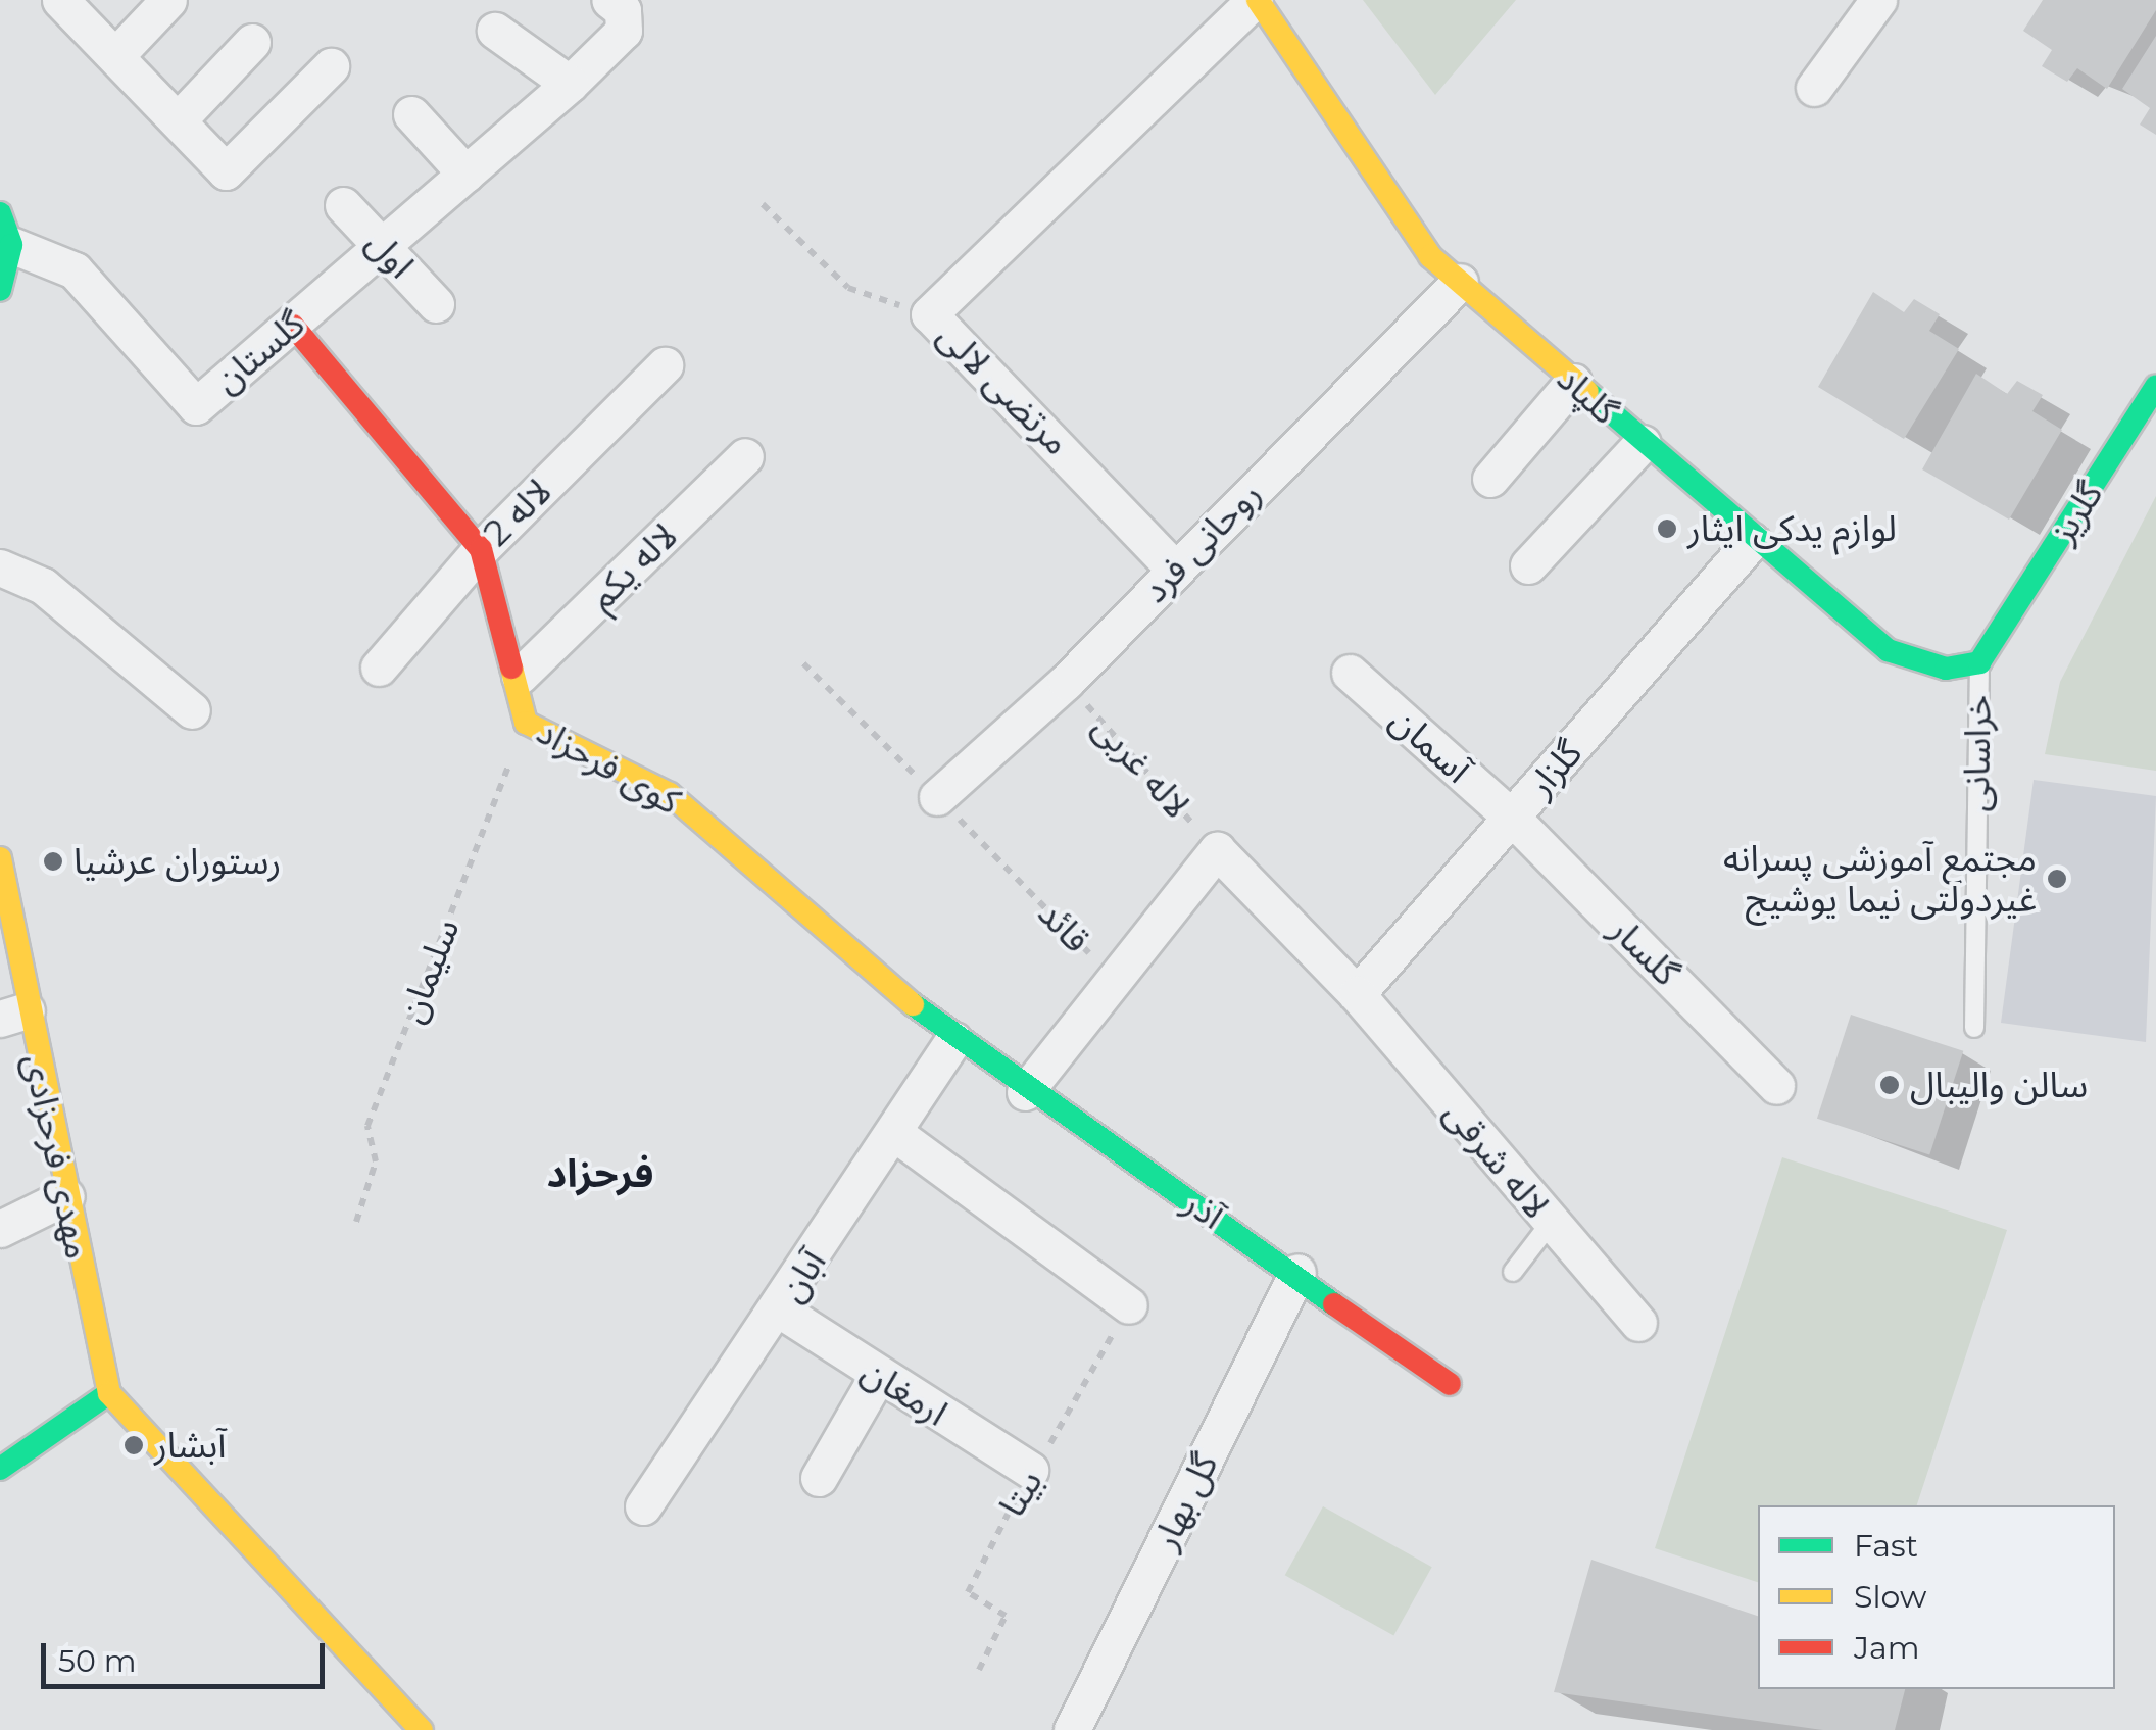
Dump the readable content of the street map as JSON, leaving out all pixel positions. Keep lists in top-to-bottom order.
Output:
{
  "streets": {
    "street": [
      "اول",
      "گلستان",
      "مرتضی لالی",
      "گلپاد",
      "لاله 2",
      "گلریز",
      "روحانی فرد",
      "لاله یکم",
      "آسمان",
      "کوی فرحزاد",
      "گلزار",
      "قائد",
      "گلسار",
      "مهدی فرحزادی",
      "لاله شرقی",
      "آذر",
      "آبان",
      "ارمغان",
      "گل بهار"
    ],
    "lane": ["خراسانی"],
    "path": ["لاله غربی", "سلیمان", "بیتا"]
  },
  "crossings": [
    ["اول", "گلستان"],
    ["گلستان", "کوی فرحزاد"],
    ["مرتضی لالی", "روحانی فرد"],
    ["گلپاد", "گلریز"],
    ["گلپاد", "روحانی فرد"],
    ["گلپاد", "خراسانی"],
    ["گلپاد", "گلزار"],
    ["لاله 2", "کوی فرحزاد"],
    ["گلریز", "خراسانی"],
    ["روحانی فرد", "لاله غربی"],
    ["روحانی فرد", "قائد"],
    ["لاله یکم", "کوی فرحزاد"],
    ["آسمان", "گلزار"],
    ["آسمان", "گلسار"],
    ["کوی فرحزاد", "سلیمان"],
    ["کوی فرحزاد", "آذر"],
    ["کوی فرحزاد", "آبان"],
    ["لاله غربی", "قائد"],
    ["گلزار", "گلسار"],
    ["گلزار", "لاله شرقی"],
    ["آذر", "آبان"],
    ["آذر", "گل بهار"],
    ["آبان", "ارمغان"],
    ["ارمغان", "بیتا"]
  ],
  "districts": ["فرحزاد"],
  "places": [
    "لوازم یدکی ایثار",
    "رستوران عرشیا",
    "مجتمع آموزشی پسرانه غیردولتی نیما یوشیج",
    "سالن والیبال",
    "آبشار"
  ],
  "legend": ["Fast", "Slow", "Jam"],
  "scale_bar": "50 m"
}
